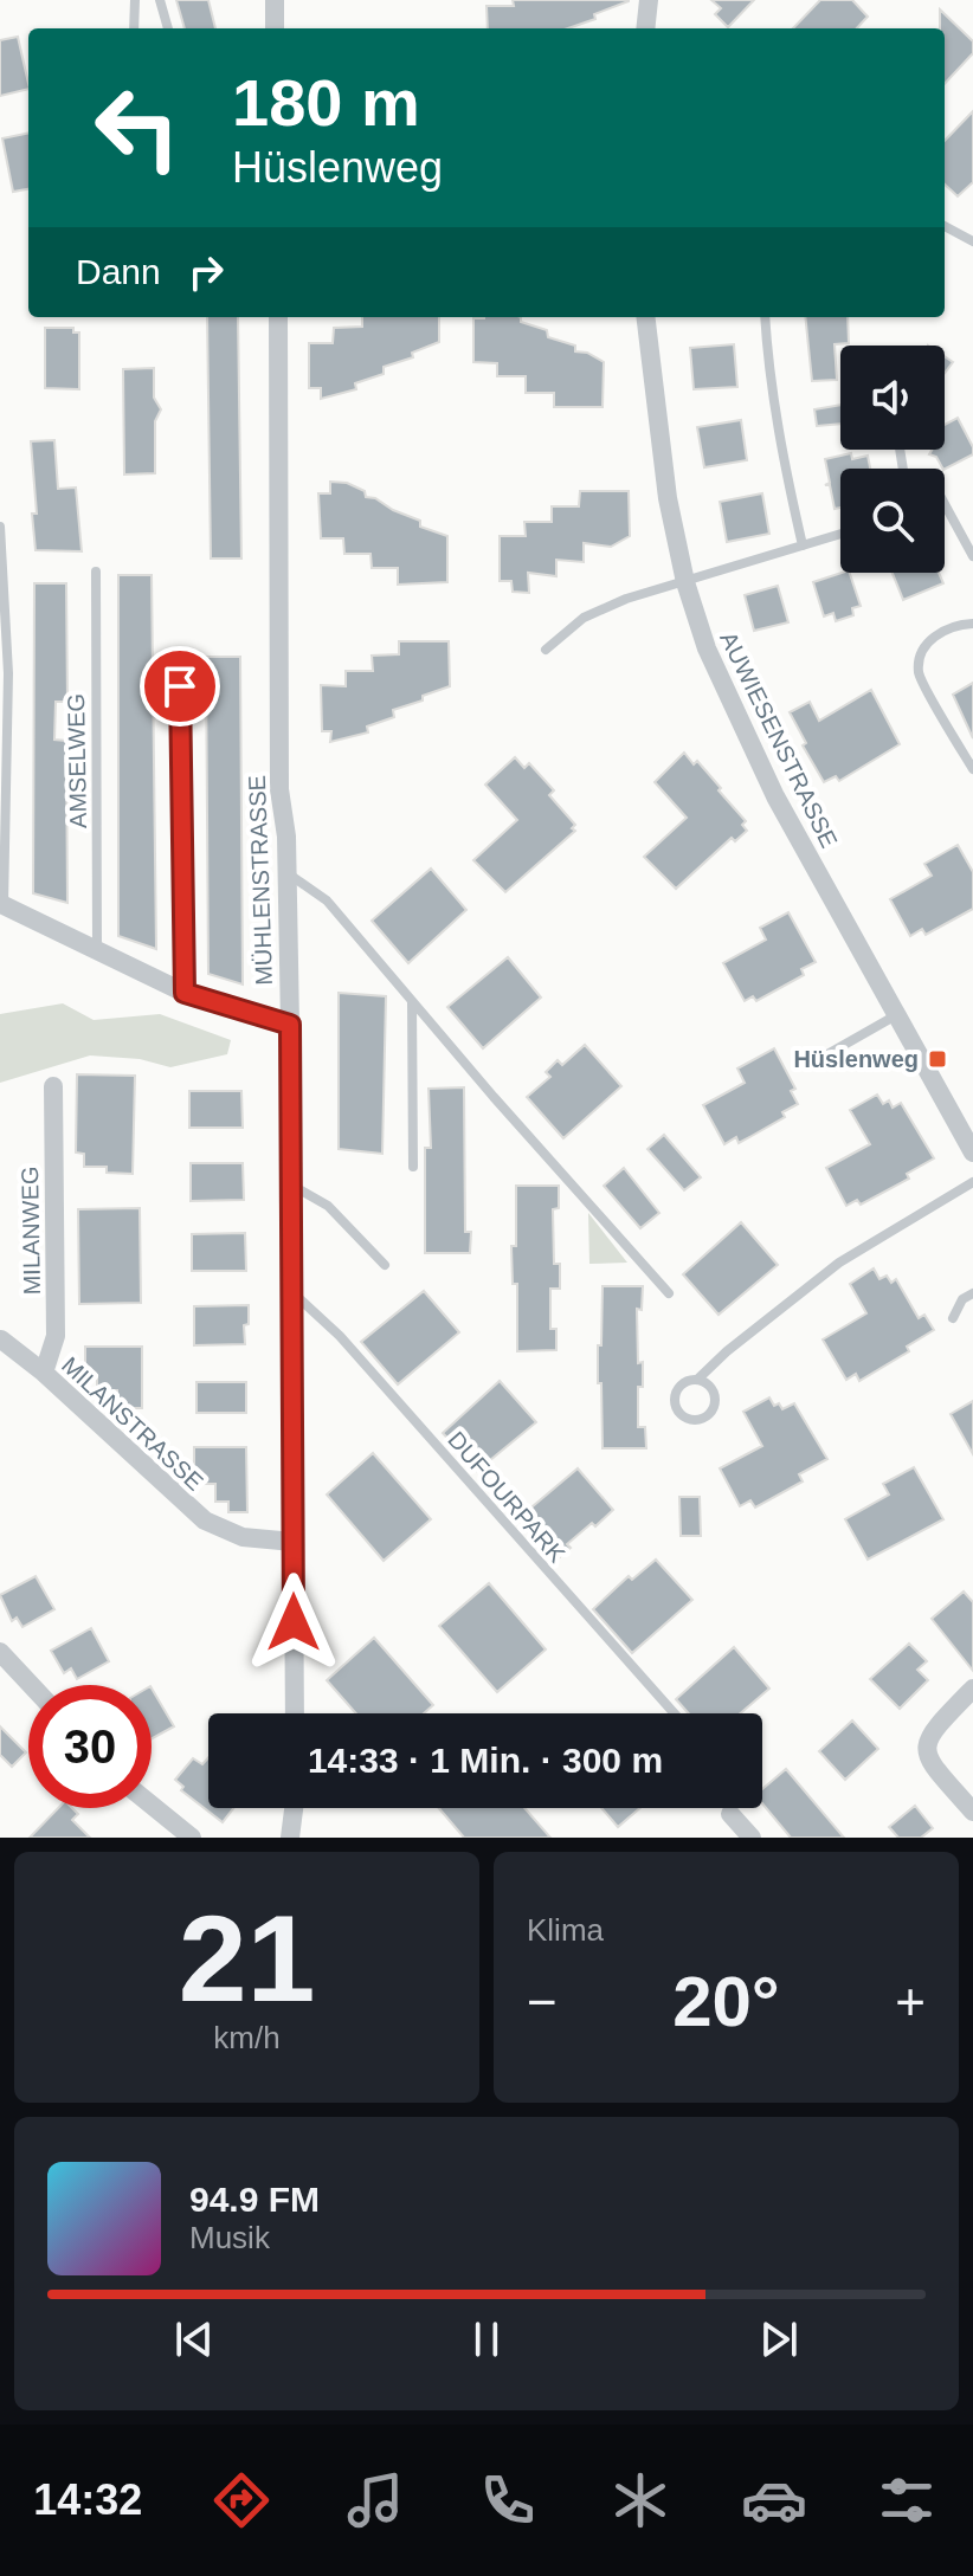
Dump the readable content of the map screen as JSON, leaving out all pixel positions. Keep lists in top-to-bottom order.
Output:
{
  "streets": {
    "street": [
      "AUWIESENSTRASSE",
      "MÜHLENSTRASSE",
      "MILANWEG",
      "MILANSTRASSE"
    ],
    "lane": ["AMSELWEG", "DUFOURPARK"]
  },
  "crossings": [
    ["MÜHLENSTRASSE", "MILANSTRASSE"],
    ["MÜHLENSTRASSE", "DUFOURPARK"],
    ["MILANWEG", "MILANSTRASSE"]
  ],
  "places": {
    "transit": ["Hüslenweg"]
  },
  "page": {
    "turn": ["180 m", "Hüslenweg"],
    "then": "Dann",
    "limit": "30",
    "trip": "14:33 · 1 Min. · 300 m",
    "tile": [
      ["21", "km/h"],
      "Klima"
    ],
    "heat": ["−", "20°", "+"],
    "song": ["94.9 FM", "Musik"],
    "tabs": "14:32"
  }
}
